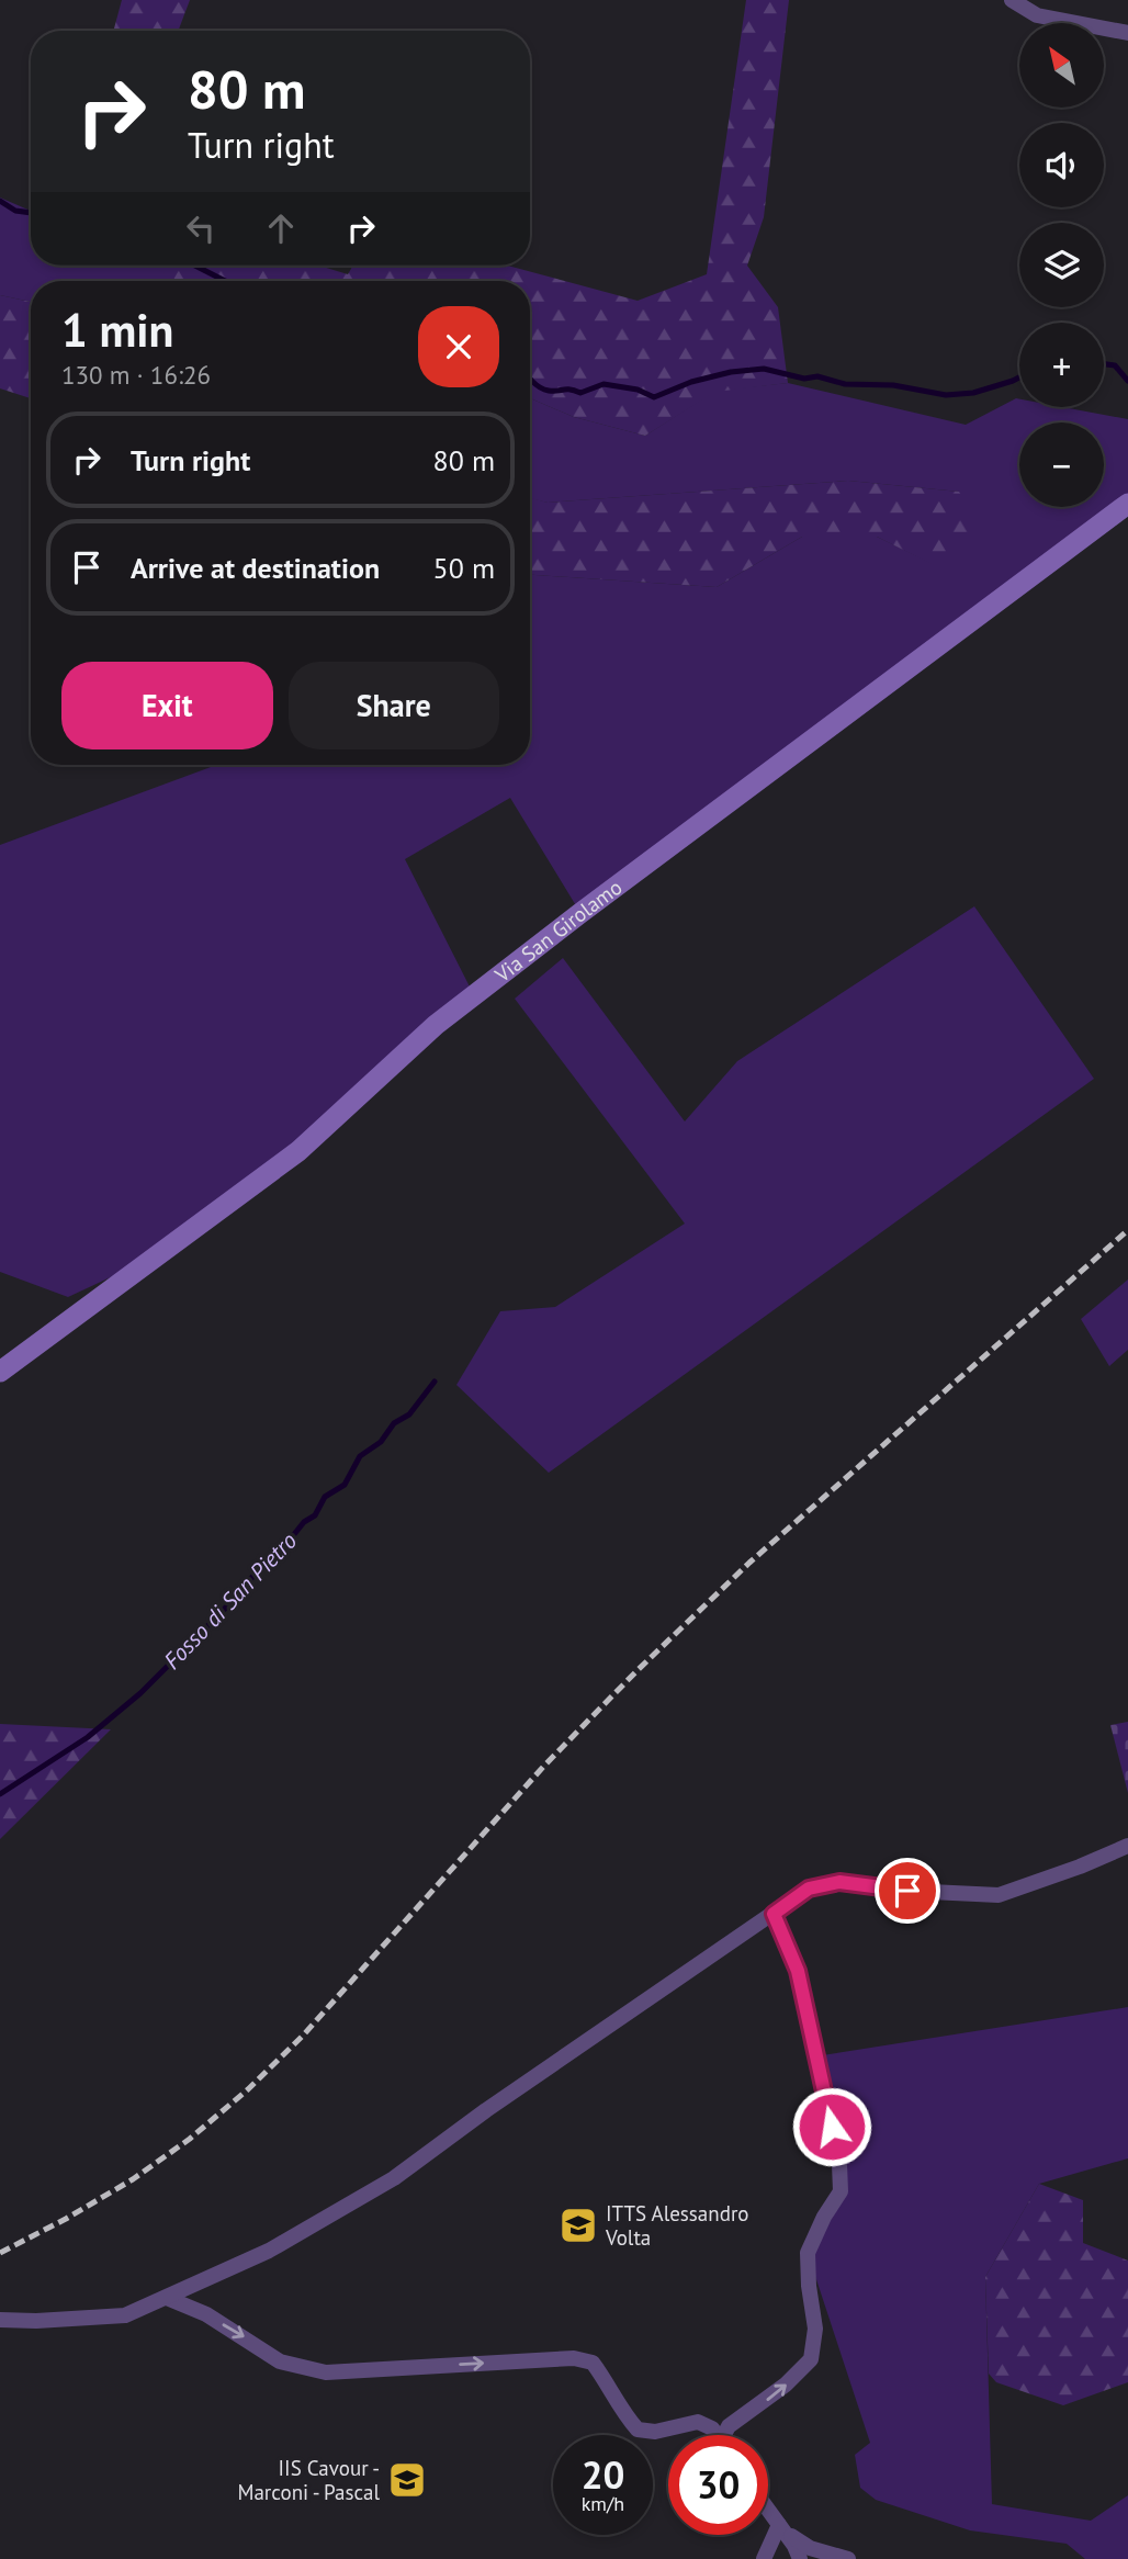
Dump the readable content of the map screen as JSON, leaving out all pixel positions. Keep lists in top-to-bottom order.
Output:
{
  "streets": {
    "street": ["Via San Girolamo"]
  },
  "water": ["Fosso di San Pietro"],
  "places": {
    "school or university": ["ITTS Alessandro Volta", "IIS Cavour - Marconi - Pascal"]
  },
  "north": "top left",
  "page": {
    "map_buttons": ["+", "−"],
    "turn": ["80 m", "Turn right"],
    "heading": ["1 min", "130 m · 16:26"],
    "list": [
      {
        "name": "Turn right",
        "value": "80 m"
      },
      {
        "name": "Arrive at destination",
        "value": "50 m"
      }
    ],
    "buttons": ["Exit", "Share"],
    "speed": "20 km/h",
    "limit": "30"
  }
}
